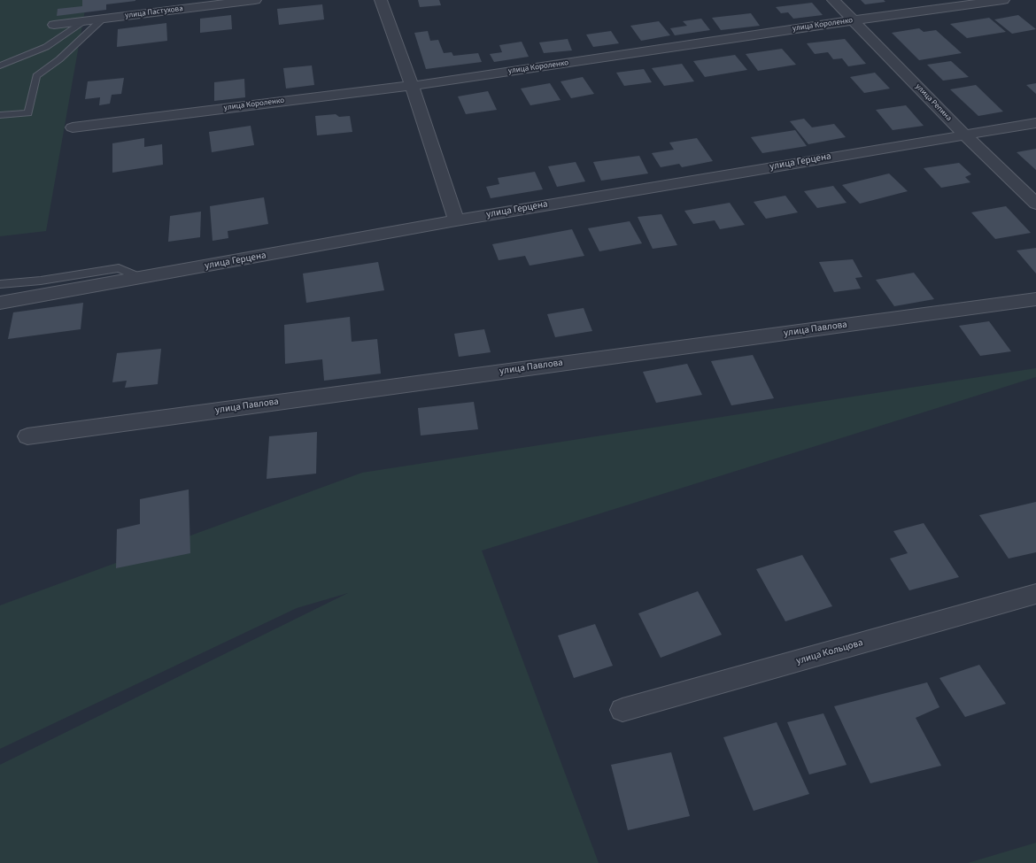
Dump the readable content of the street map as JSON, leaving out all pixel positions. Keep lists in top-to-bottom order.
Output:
{
  "streets": {
    "street": [
      "улица Пастухова",
      "улица Короленко",
      "улица Репина",
      "улица Герцена",
      "улица Павлова",
      "улица Кольцова"
    ]
  },
  "crossings": [
    ["улица Короленко", "улица Репина"],
    ["улица Репина", "улица Герцена"]
  ]
}
